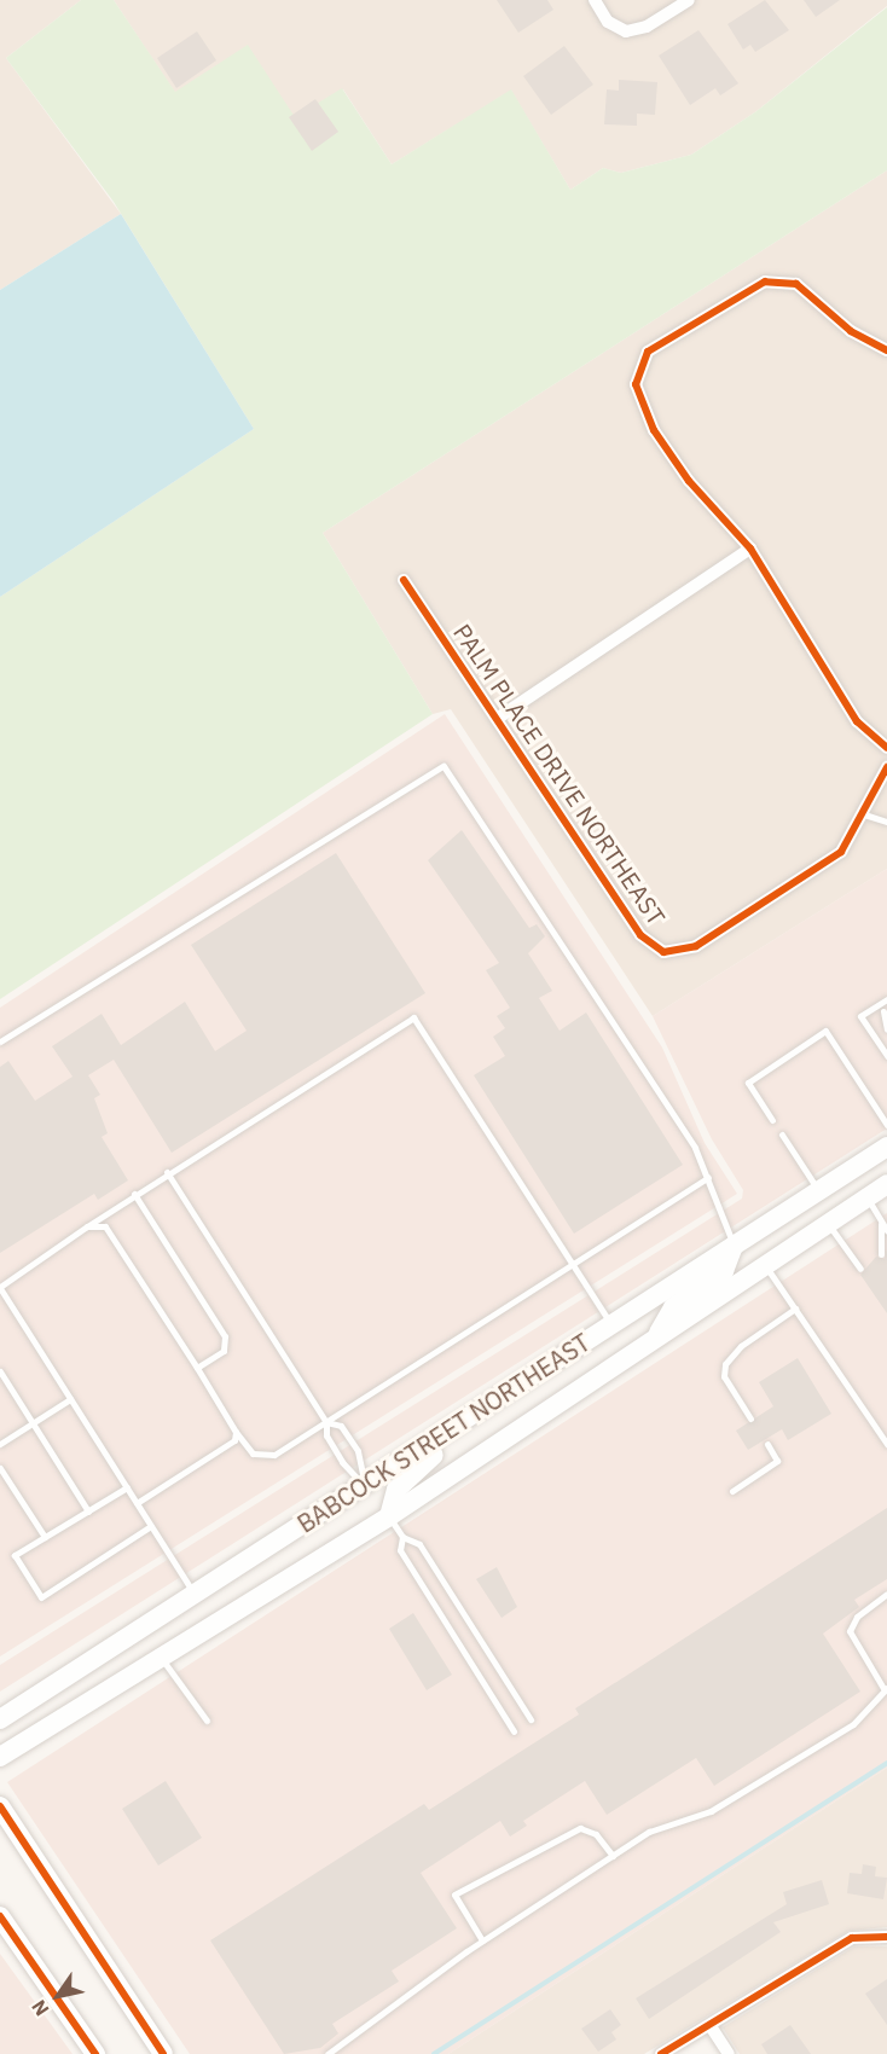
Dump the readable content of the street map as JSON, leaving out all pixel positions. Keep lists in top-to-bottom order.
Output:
{
  "streets": {
    "main road": ["BABCOCK STREET NORTHEAST"],
    "street": ["PALM PLACE DRIVE NORTHEAST"]
  },
  "north": "bottom left"
}
